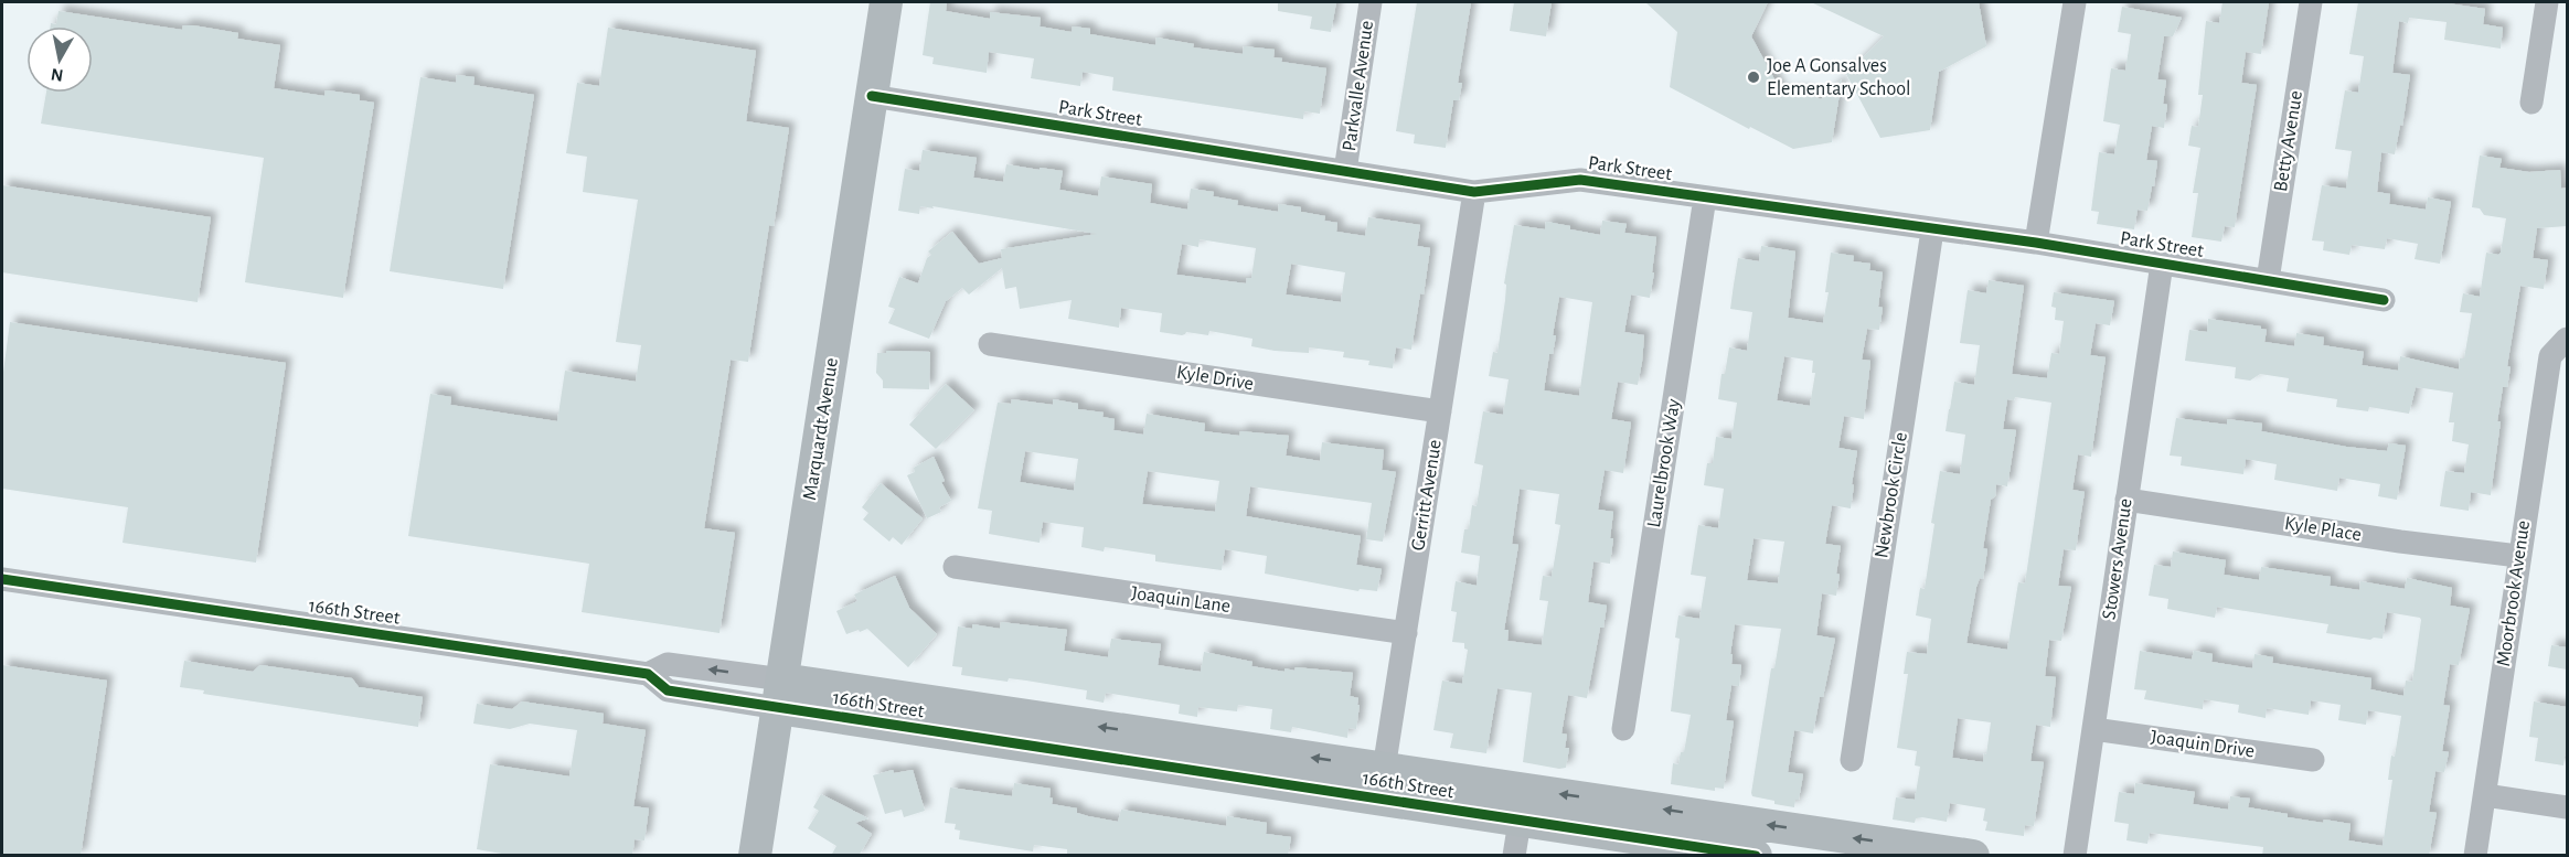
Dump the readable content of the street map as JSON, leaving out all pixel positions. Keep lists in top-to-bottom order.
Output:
{
  "streets": {
    "street": [
      "Parkvalle Avenue",
      "Park Street",
      "Betty Avenue",
      "Kyle Drive",
      "Marquardt Avenue",
      "Laurelbrook Way",
      "Gerritt Avenue",
      "Newbrook Circle",
      "Kyle Place",
      "Stowers Avenue",
      "Moorbrook Avenue",
      "Joaquin Lane",
      "166th Street",
      "Joaquin Drive"
    ]
  },
  "crossings": [
    ["Parkvalle Avenue", "Park Street"],
    ["Park Street", "Betty Avenue"],
    ["Park Street", "Marquardt Avenue"],
    ["Park Street", "Laurelbrook Way"],
    ["Park Street", "Gerritt Avenue"],
    ["Park Street", "Newbrook Circle"],
    ["Park Street", "Stowers Avenue"],
    ["Kyle Drive", "Gerritt Avenue"],
    ["Marquardt Avenue", "166th Street"],
    ["Gerritt Avenue", "Joaquin Lane"],
    ["Gerritt Avenue", "166th Street"],
    ["Kyle Place", "Stowers Avenue"],
    ["Kyle Place", "Moorbrook Avenue"],
    ["Stowers Avenue", "Joaquin Drive"]
  ],
  "places": ["Joe A Gonsalves Elementary School"],
  "north": "bottom"
}
